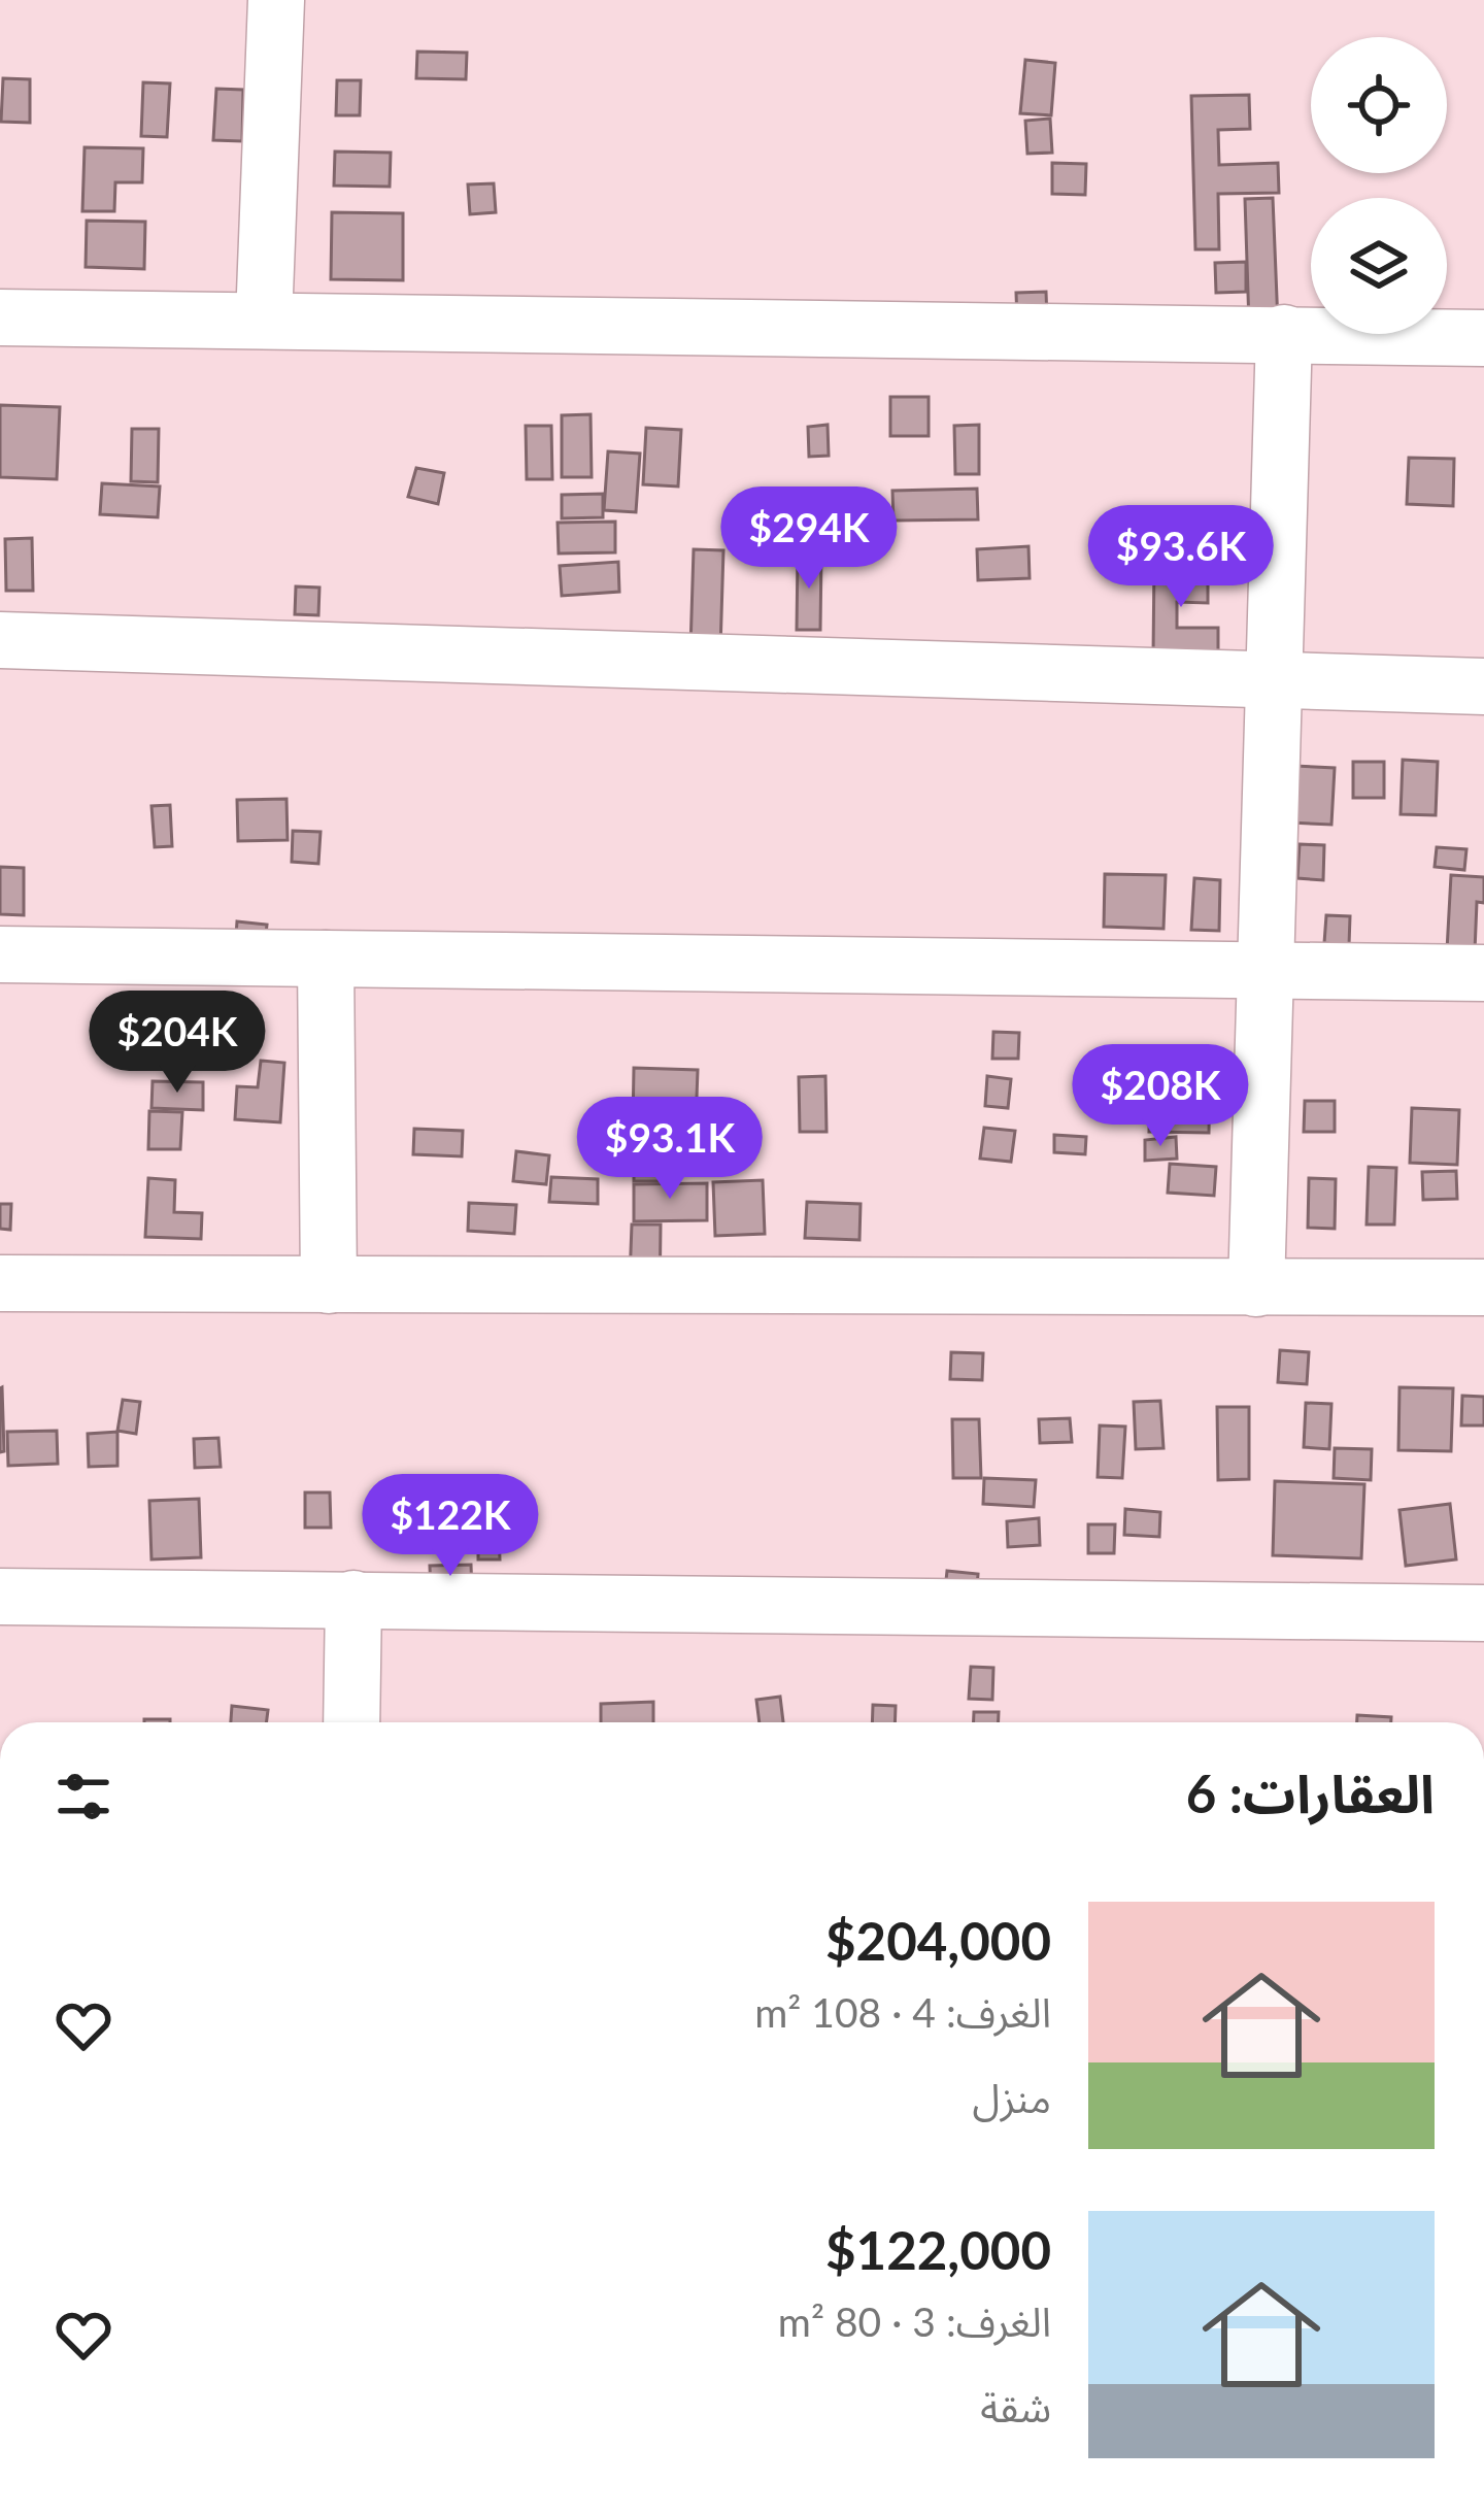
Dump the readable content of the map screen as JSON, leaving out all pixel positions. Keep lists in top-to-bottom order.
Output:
{
  "page": {
    "price": [
      "$294K",
      "$93.6K",
      "$204K",
      "$208K",
      "$93.1K",
      "$122K"
    ],
    "heading": "العقارات: 6",
    "list": [
      {
        "name": "$204,000",
        "note": "الغرف: 4 · 108 m² · منزل"
      },
      {
        "name": "$122,000",
        "note": "الغرف: 3 · 80 m² · شقة"
      }
    ]
  }
}
